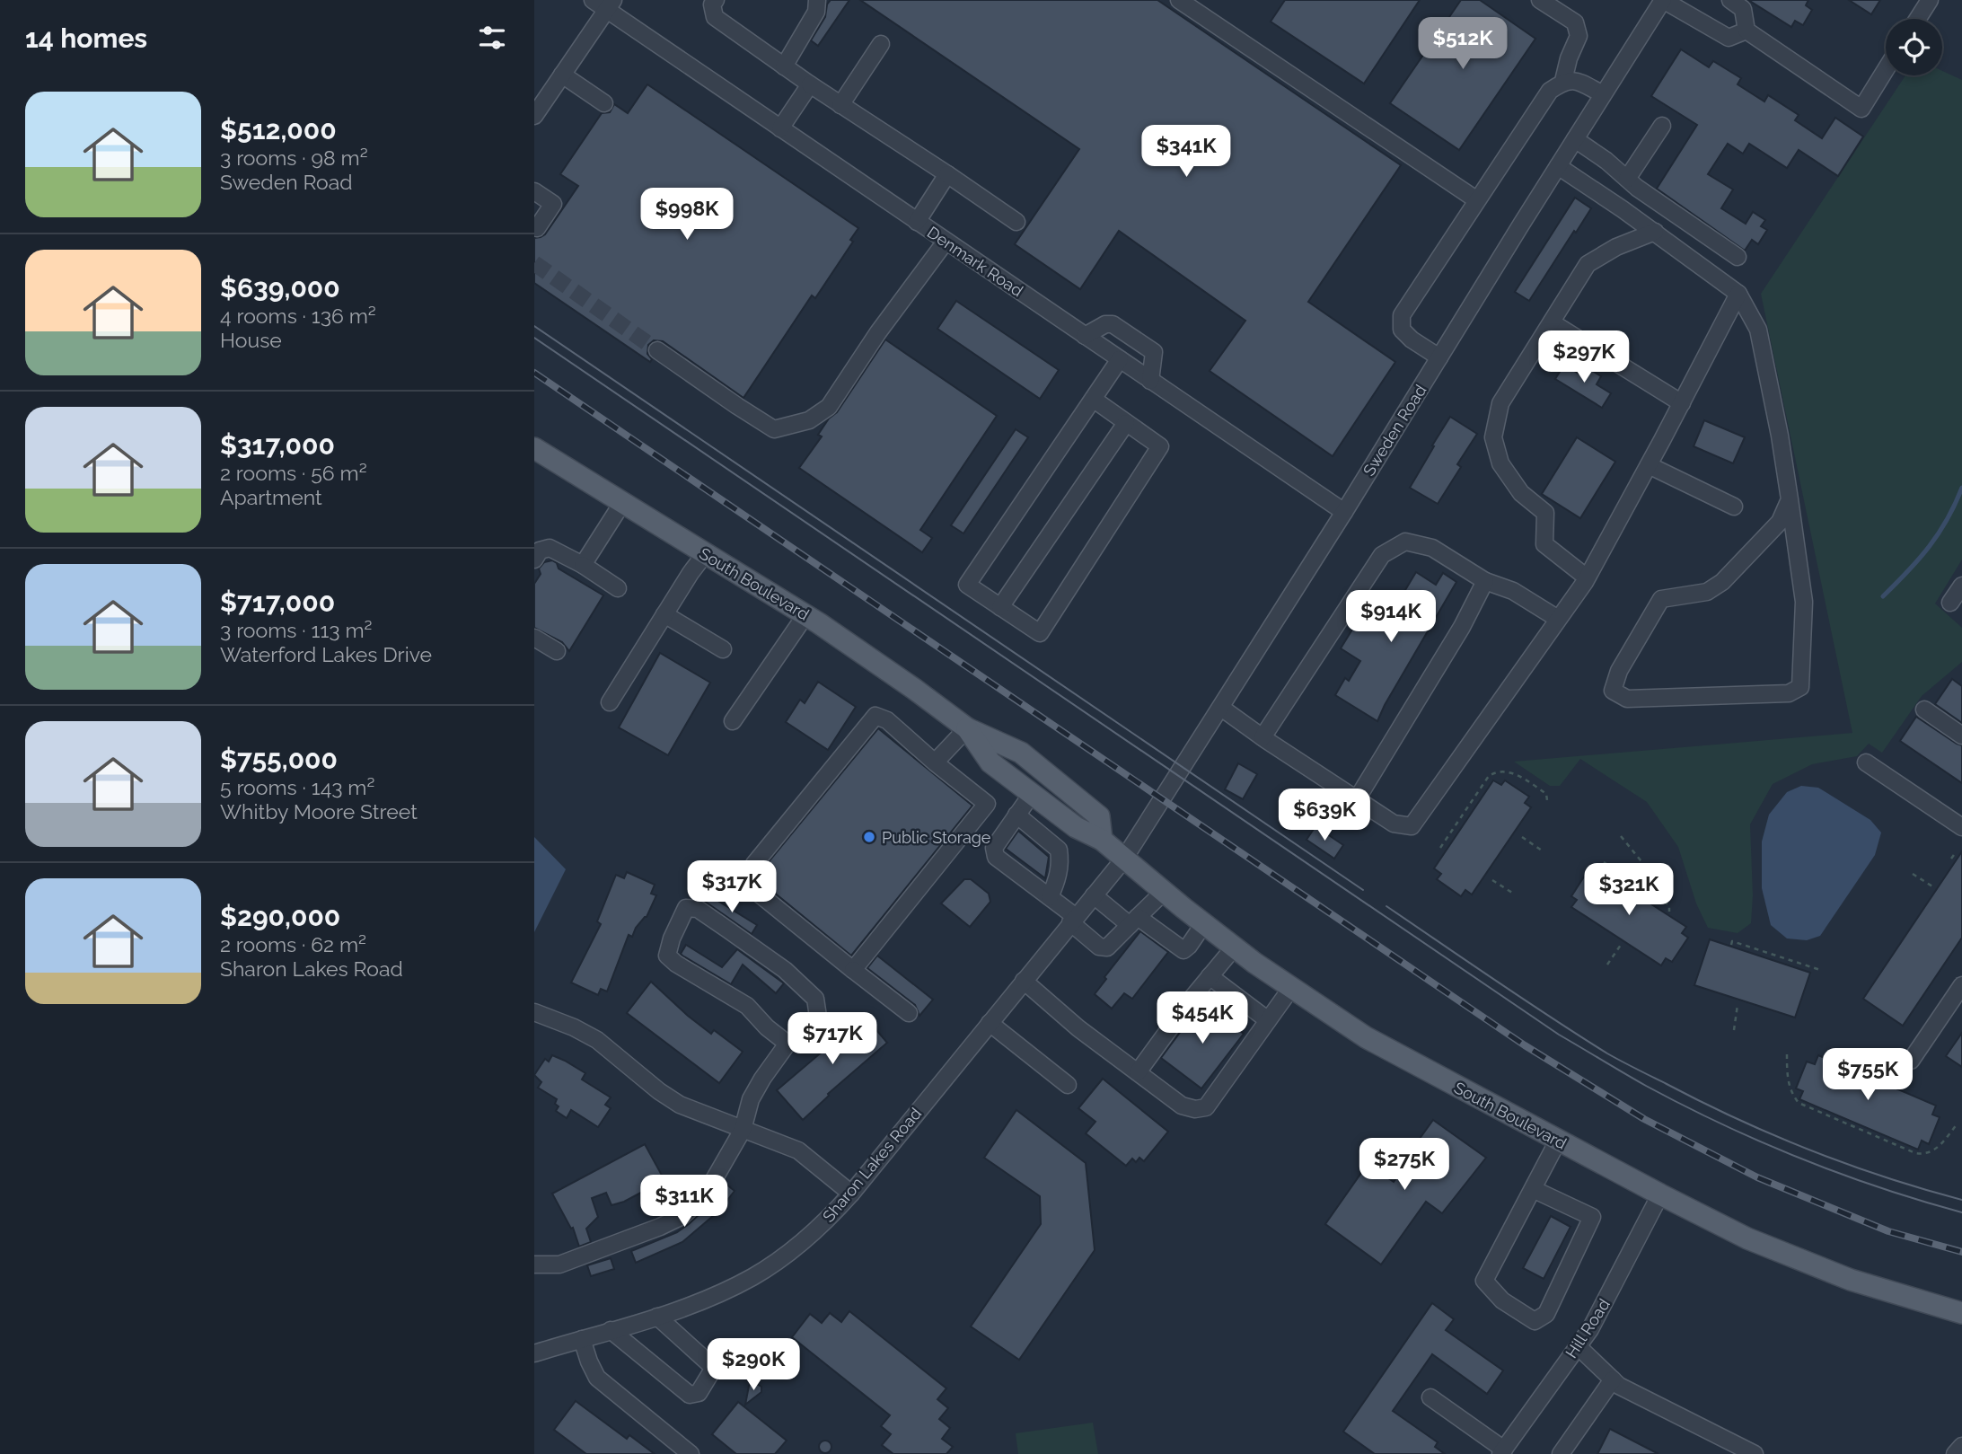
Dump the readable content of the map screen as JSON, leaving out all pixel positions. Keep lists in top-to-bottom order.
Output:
{
  "streets": {
    "main road": ["South Boulevard"],
    "street": [
      "Denmark Road",
      "Sweden Road",
      "Sharon Lakes Road",
      "Hill Road"
    ]
  },
  "crossings": [
    ["Denmark Road", "Sweden Road"],
    ["Sweden Road", "South Boulevard"],
    ["Sweden Road", "Sharon Lakes Road"],
    ["South Boulevard", "Sharon Lakes Road"],
    ["South Boulevard", "Hill Road"]
  ],
  "places": ["Public Storage"],
  "page": {
    "heading": "14 homes",
    "price": [
      "$512K",
      "$341K",
      "$998K",
      "$297K",
      "$914K",
      "$639K",
      "$317K",
      "$321K",
      "$454K",
      "$717K",
      "$755K",
      "$275K",
      "$311K",
      "$290K"
    ],
    "list": [
      {
        "name": "$512,000",
        "note": "3 rooms · 98 m² · Sweden Road"
      },
      {
        "name": "$639,000",
        "note": "4 rooms · 136 m² · House"
      },
      {
        "name": "$317,000",
        "note": "2 rooms · 56 m² · Apartment"
      },
      {
        "name": "$717,000",
        "note": "3 rooms · 113 m² · Waterford Lakes Drive"
      },
      {
        "name": "$755,000",
        "note": "5 rooms · 143 m² · Whitby Moore Street"
      },
      {
        "name": "$290,000",
        "note": "2 rooms · 62 m² · Sharon Lakes Road"
      }
    ]
  }
}
